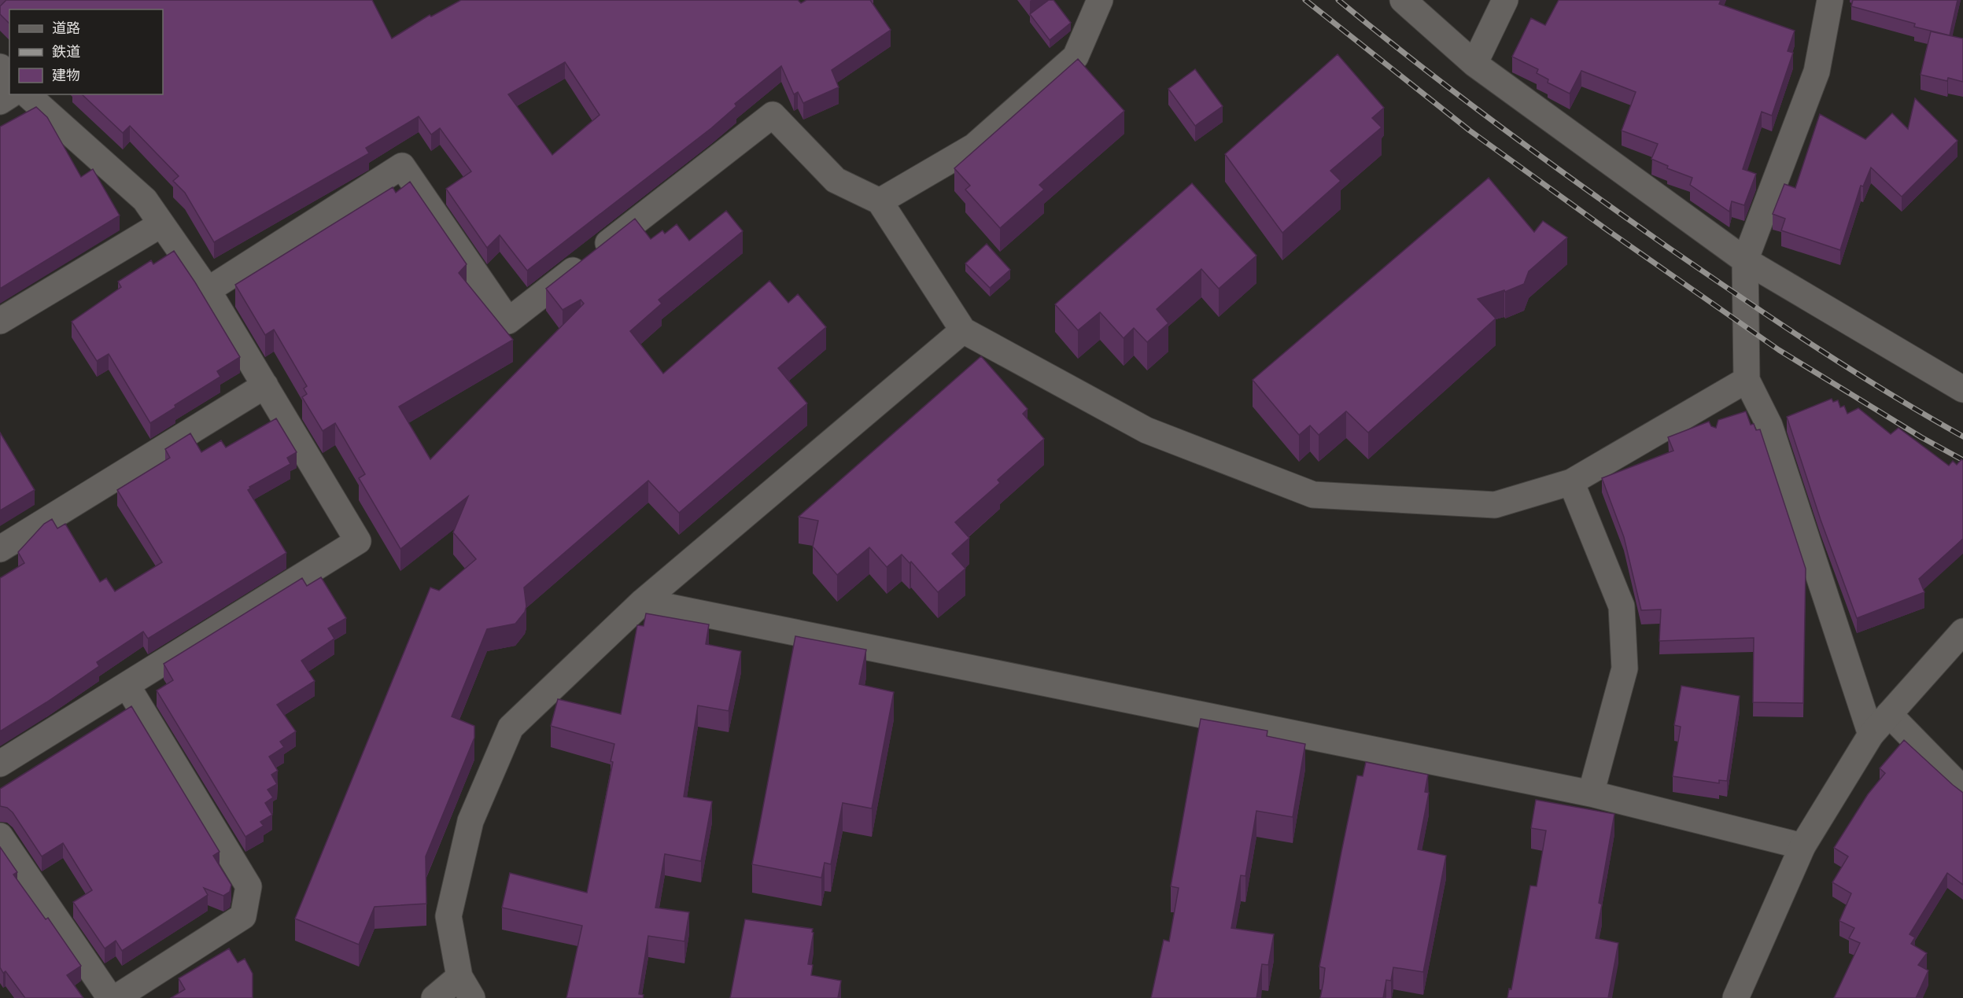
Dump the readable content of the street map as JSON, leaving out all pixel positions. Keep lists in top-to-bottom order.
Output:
{
  "legend": ["道路", "鉄道", "建物"]
}
